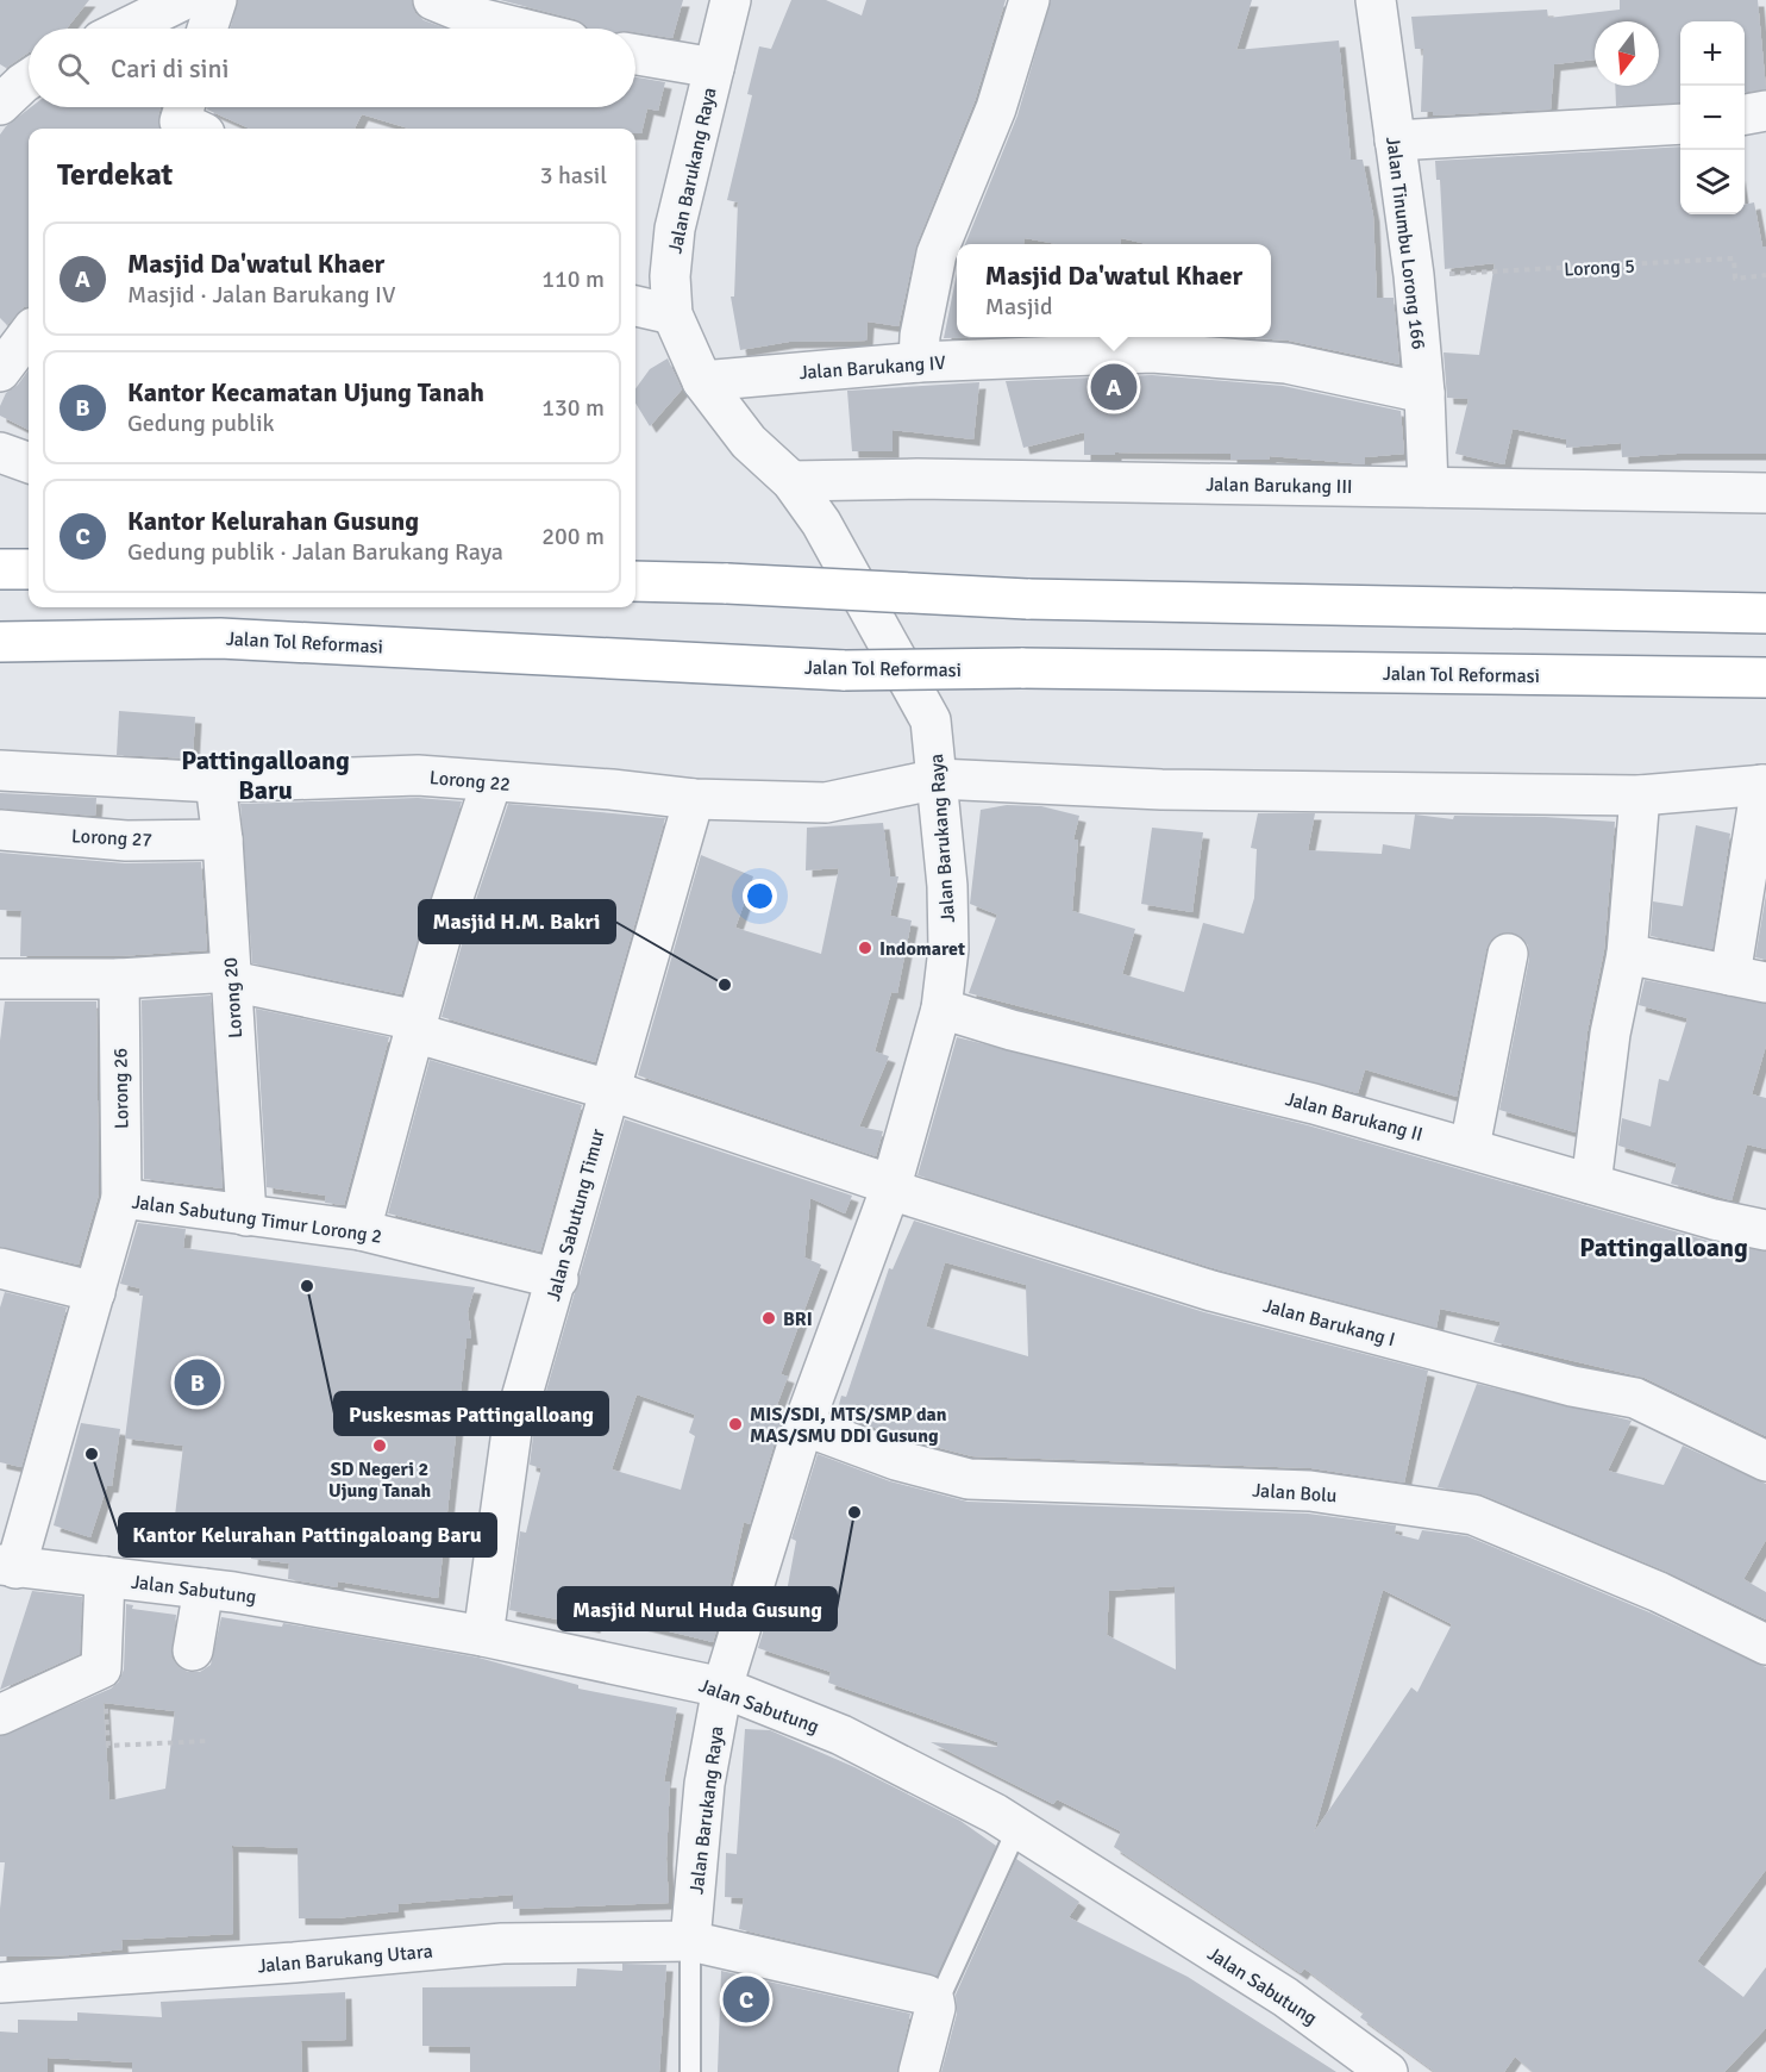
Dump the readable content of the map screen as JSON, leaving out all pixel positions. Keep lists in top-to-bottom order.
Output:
{
  "streets": {
    "highway": ["Jalan Tol Reformasi"],
    "street": [
      "Jalan Barukang Raya",
      "Jalan Tinumbu Lorong 166",
      "Jalan Barukang IV",
      "Jalan Barukang III",
      "Lorong 22",
      "Lorong 27",
      "Lorong 20",
      "Lorong 26",
      "Jalan Barukang II",
      "Jalan Sabutung Timur",
      "Jalan Sabutung Timur Lorong 2",
      "Jalan Barukang I",
      "Jalan Bolu",
      "Jalan Sabutung",
      "Jalan Barukang Utara"
    ],
    "path": ["Lorong 5"]
  },
  "crossings": [
    ["Jalan Barukang Raya", "Jalan Barukang IV"],
    ["Jalan Barukang Raya", "Jalan Barukang III"],
    ["Jalan Barukang Raya", "Lorong 22"],
    ["Jalan Barukang Raya", "Jalan Barukang II"],
    ["Jalan Barukang Raya", "Jalan Barukang I"],
    ["Jalan Barukang Raya", "Jalan Bolu"],
    ["Jalan Barukang Raya", "Jalan Sabutung"],
    ["Jalan Barukang Raya", "Jalan Barukang Utara"],
    ["Jalan Tinumbu Lorong 166", "Lorong 5"],
    ["Jalan Tinumbu Lorong 166", "Jalan Barukang IV"],
    ["Jalan Tinumbu Lorong 166", "Jalan Barukang III"],
    ["Lorong 22", "Lorong 20"],
    ["Lorong 22", "Jalan Sabutung Timur"],
    ["Lorong 27", "Lorong 20"],
    ["Lorong 20", "Jalan Sabutung Timur Lorong 2"],
    ["Lorong 20", "Jalan Barukang I"],
    ["Lorong 26", "Jalan Sabutung Timur Lorong 2"],
    ["Lorong 26", "Jalan Barukang I"],
    ["Jalan Sabutung Timur", "Jalan Sabutung Timur Lorong 2"],
    ["Jalan Sabutung Timur", "Jalan Barukang I"],
    ["Jalan Sabutung Timur", "Jalan Sabutung"],
    ["Jalan Sabutung Timur Lorong 2", "Jalan Sabutung"]
  ],
  "districts": ["Pattingalloang Baru", "Pattingalloang"],
  "places": [
    "Indomaret",
    "Masjid H.M. Bakri",
    "Puskesmas Pattingalloang",
    "BRI",
    "MIS/SDI, MTS/SMP dan MAS/SMU DDI Gusung",
    "SD Negeri 2 Ujung Tanah",
    "Kantor Kelurahan Pattingaloang Baru",
    "Masjid Nurul Huda Gusung"
  ],
  "north": "bottom",
  "page": {
    "map_buttons": ["+", "−"],
    "search": "Cari di sini",
    "heading": ["Terdekat", "3 hasil"],
    "list": [
      {
        "mark": "A",
        "name": "Masjid Da'watul Khaer",
        "note": "Masjid · Jalan Barukang IV",
        "value": "110 m"
      },
      {
        "mark": "B",
        "name": "Kantor Kecamatan Ujung Tanah",
        "note": "Gedung publik",
        "value": "130 m"
      },
      {
        "mark": "C",
        "name": "Kantor Kelurahan Gusung",
        "note": "Gedung publik · Jalan Barukang Raya",
        "value": "200 m"
      }
    ],
    "popup": ["Masjid Da'watul Khaer", "Masjid"],
    "pins": ["A", "B", "C"]
  }
}
